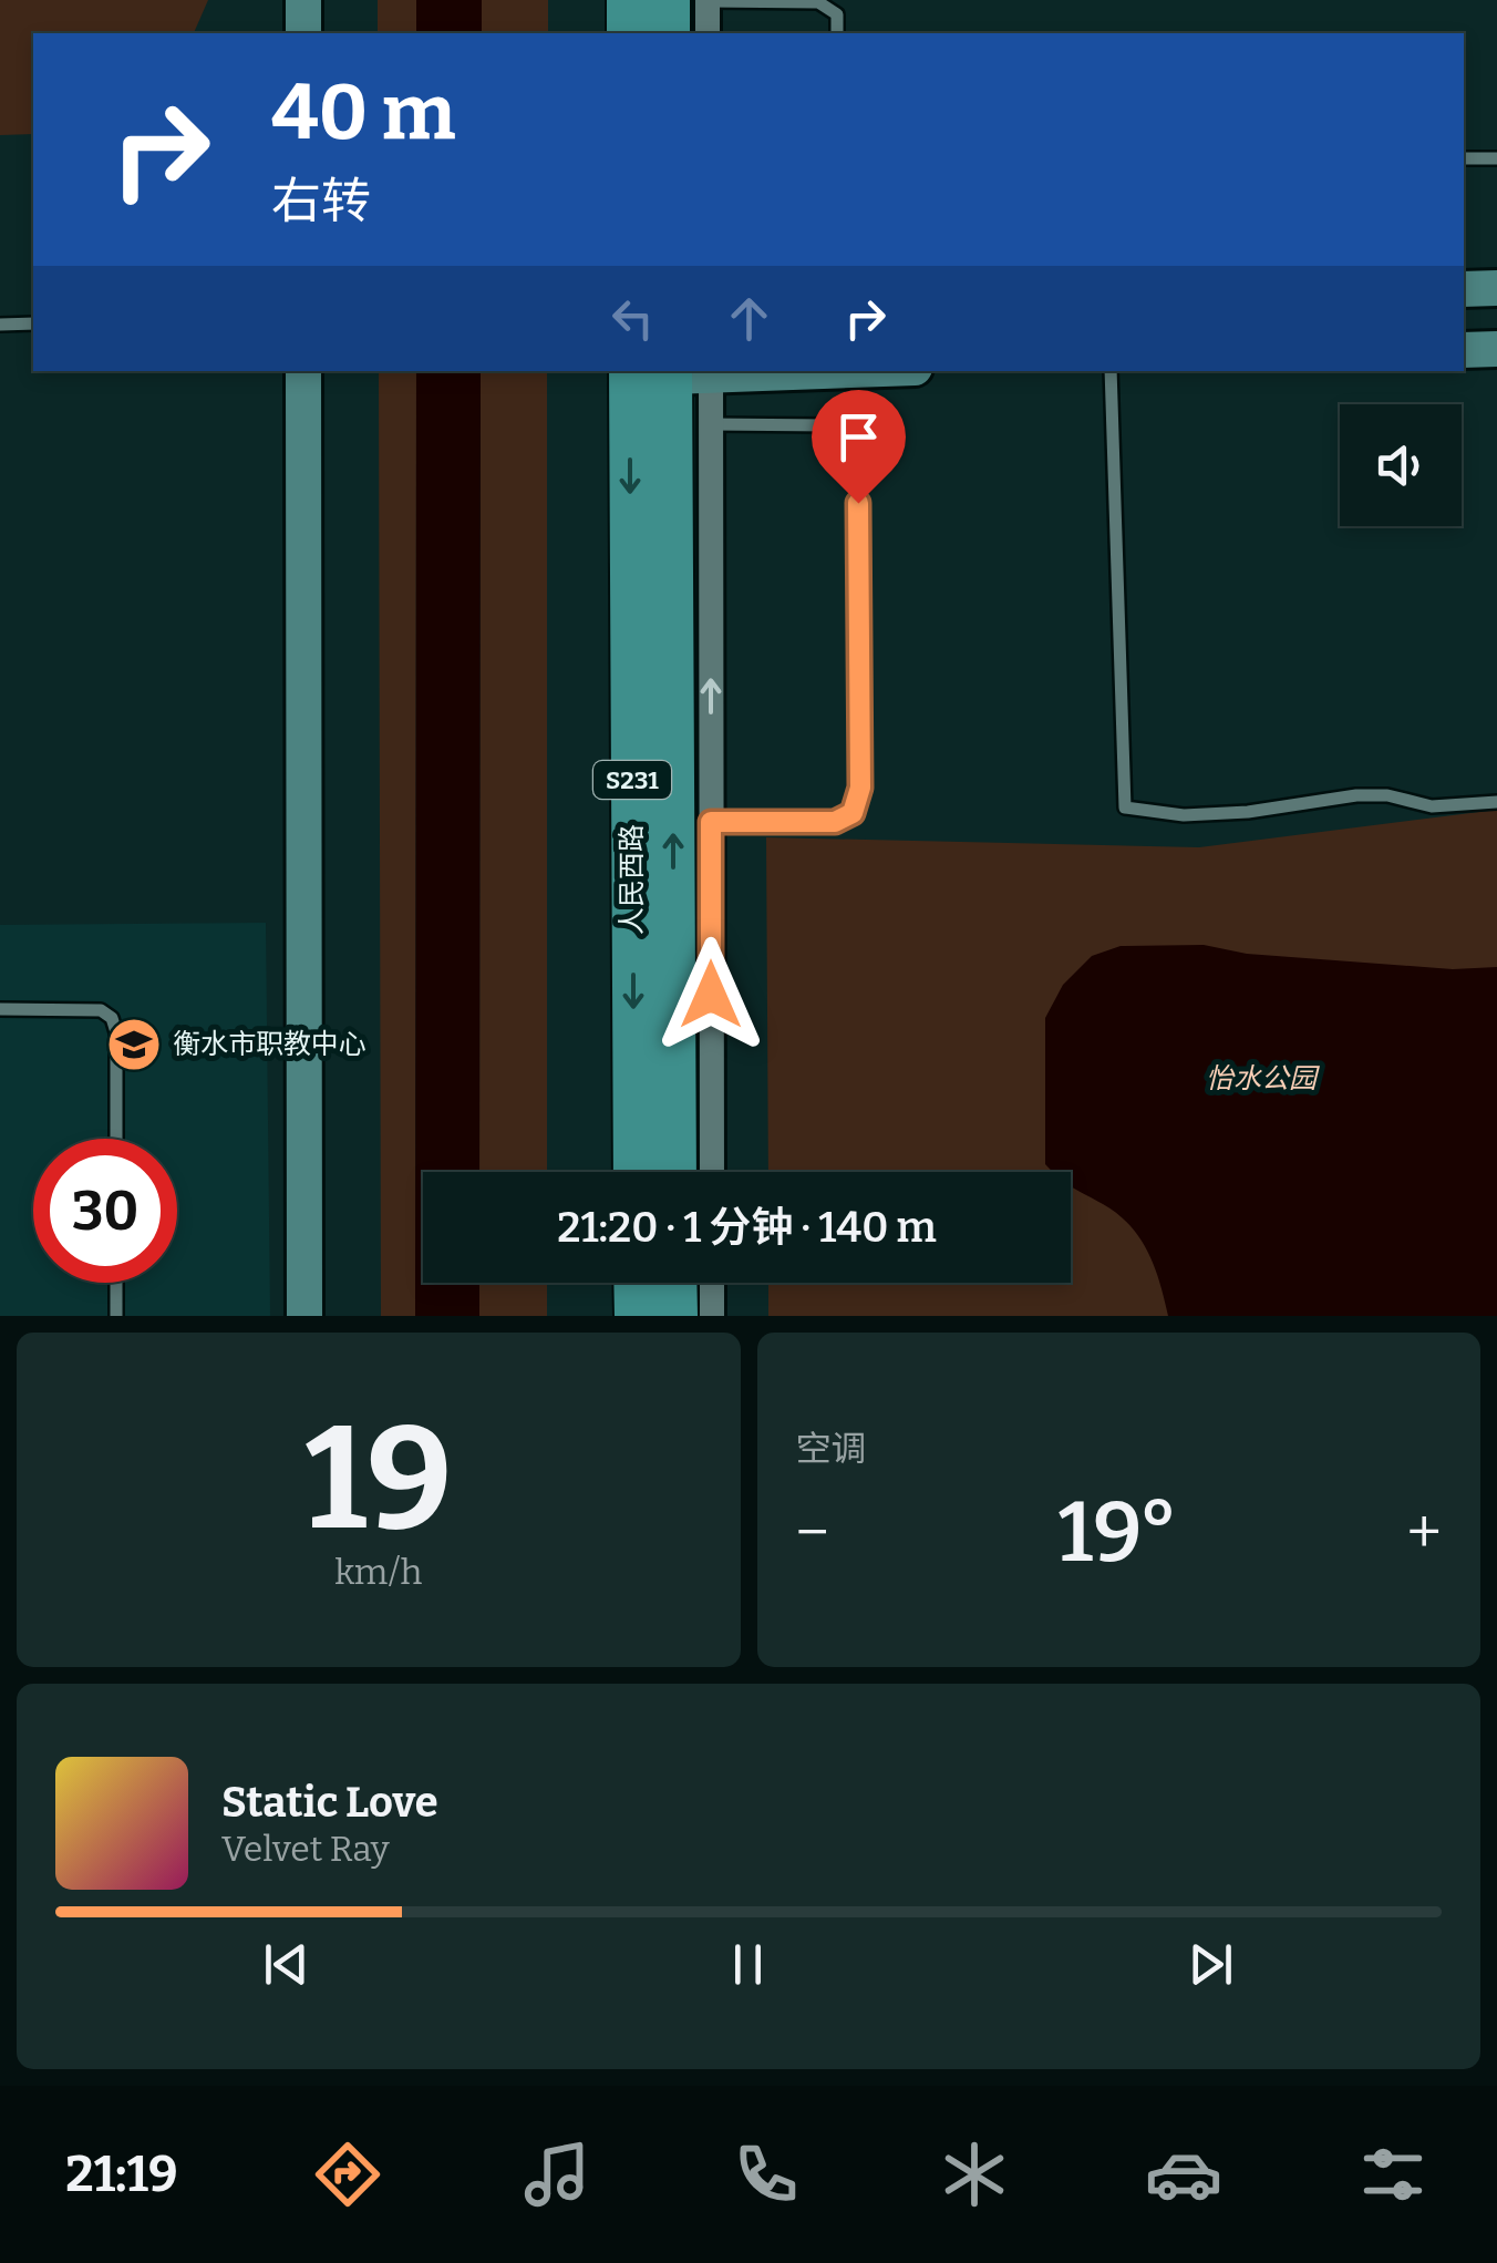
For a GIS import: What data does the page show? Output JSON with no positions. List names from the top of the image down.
{
  "streets": {
    "main road": ["S231", "人民西路"]
  },
  "parks": ["怡水公园"],
  "places": {
    "school or university": ["衡水市职教中心"]
  },
  "page": {
    "turn": ["40 m", "右转"],
    "limit": "30",
    "trip": "21:20 · 1 分钟 · 140 m",
    "tile": [
      ["19", "km/h"],
      "空调"
    ],
    "heat": ["−", "19°", "+"],
    "song": ["Static Love", "Velvet Ray"],
    "tabs": "21:19"
  }
}
